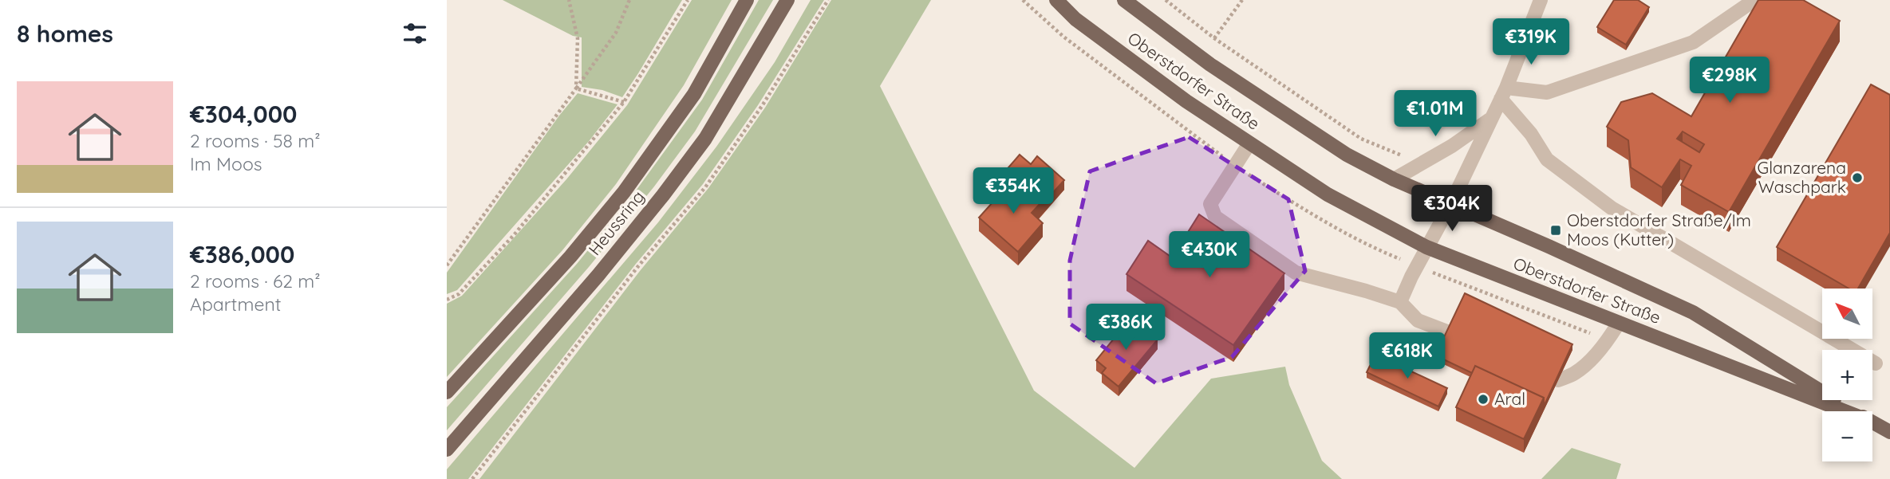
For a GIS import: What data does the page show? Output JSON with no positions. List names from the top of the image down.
{
  "streets": {
    "main road": ["Oberstdorfer Straße", "Heussring"]
  },
  "places": {
    "other": ["Glanzarena Waschpark", "Aral"],
    "transit": ["Oberstdorfer Straße/Im Moos (Kutter)"]
  },
  "north": "top left",
  "page": {
    "heading": "8 homes",
    "price": [
      "€319K",
      "€298K",
      "€1.01M",
      "€354K",
      "€304K",
      "€430K",
      "€386K",
      "€618K"
    ],
    "list": [
      {
        "name": "€304,000",
        "note": "2 rooms · 58 m² · Im Moos"
      },
      {
        "name": "€386,000",
        "note": "2 rooms · 62 m² · Apartment"
      }
    ],
    "map_buttons": ["+", "−"]
  }
}
